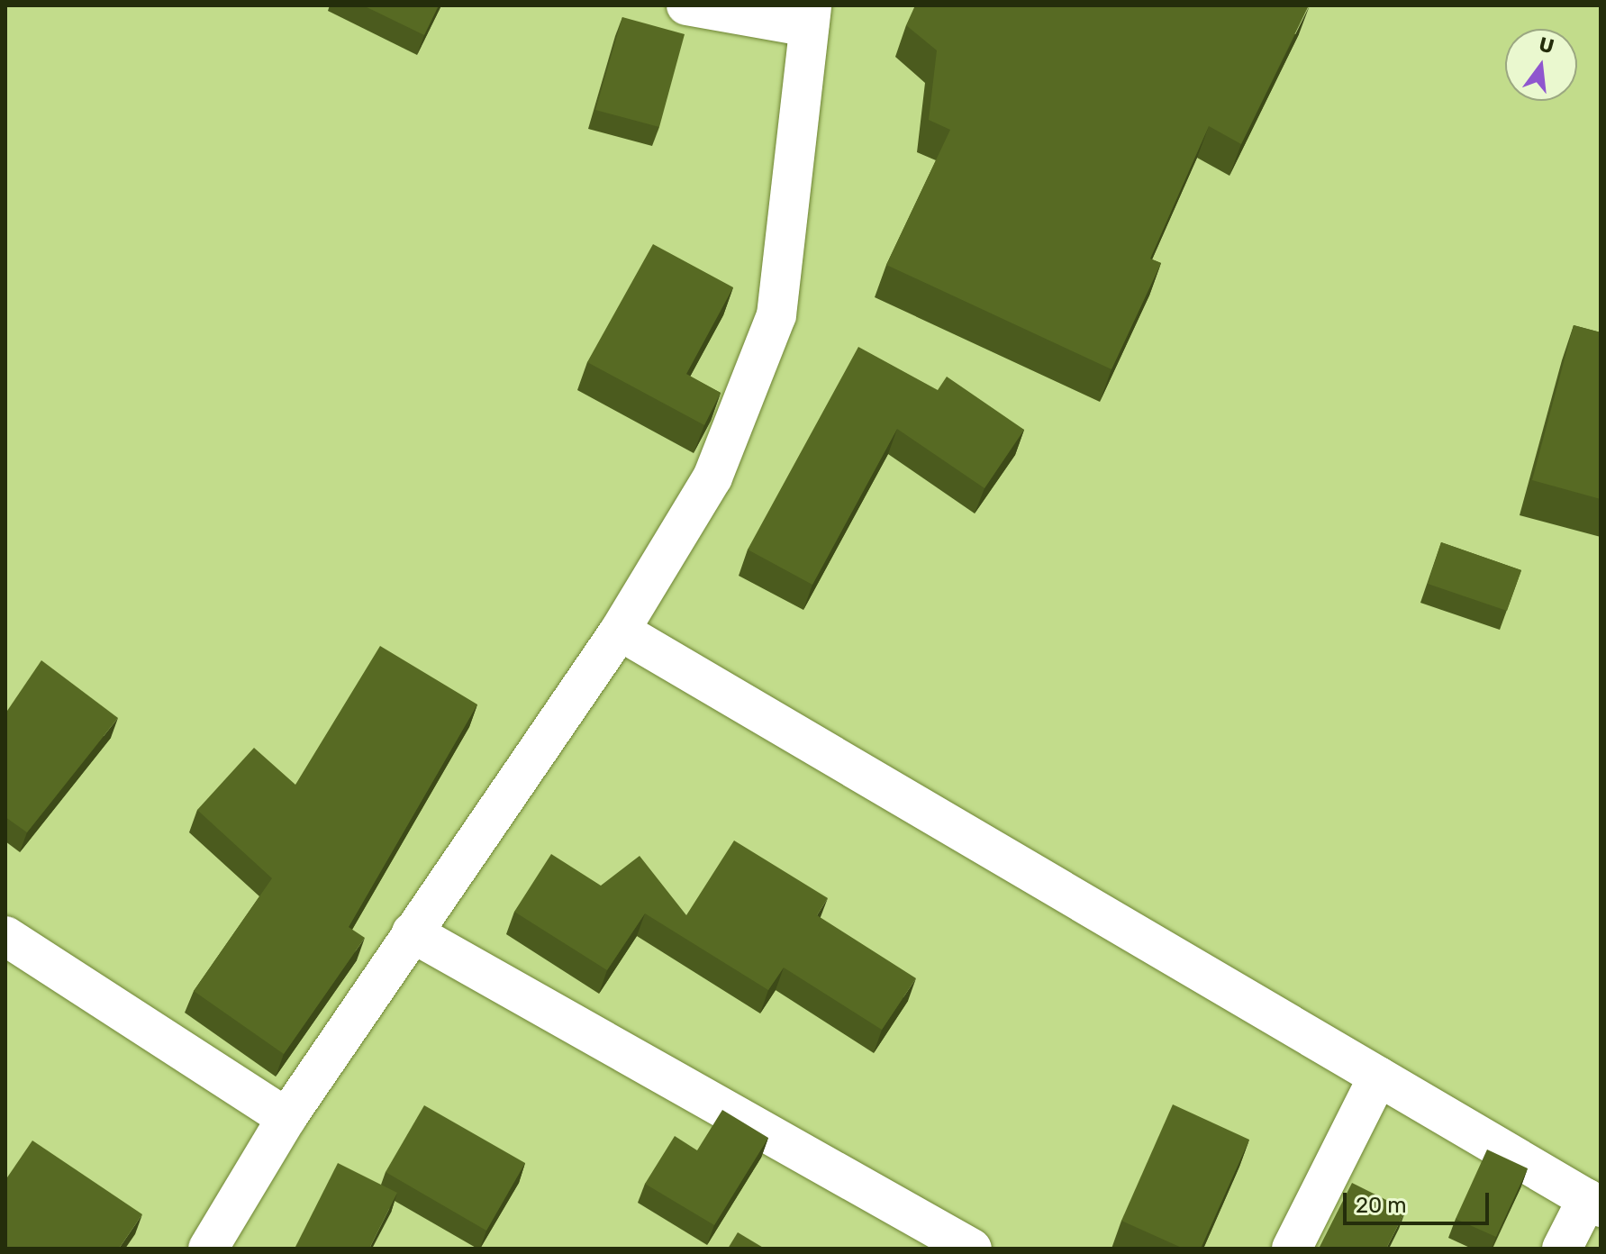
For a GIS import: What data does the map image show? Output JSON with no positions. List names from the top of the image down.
{
  "scale_bar": "20 m",
  "north": "top"
}
